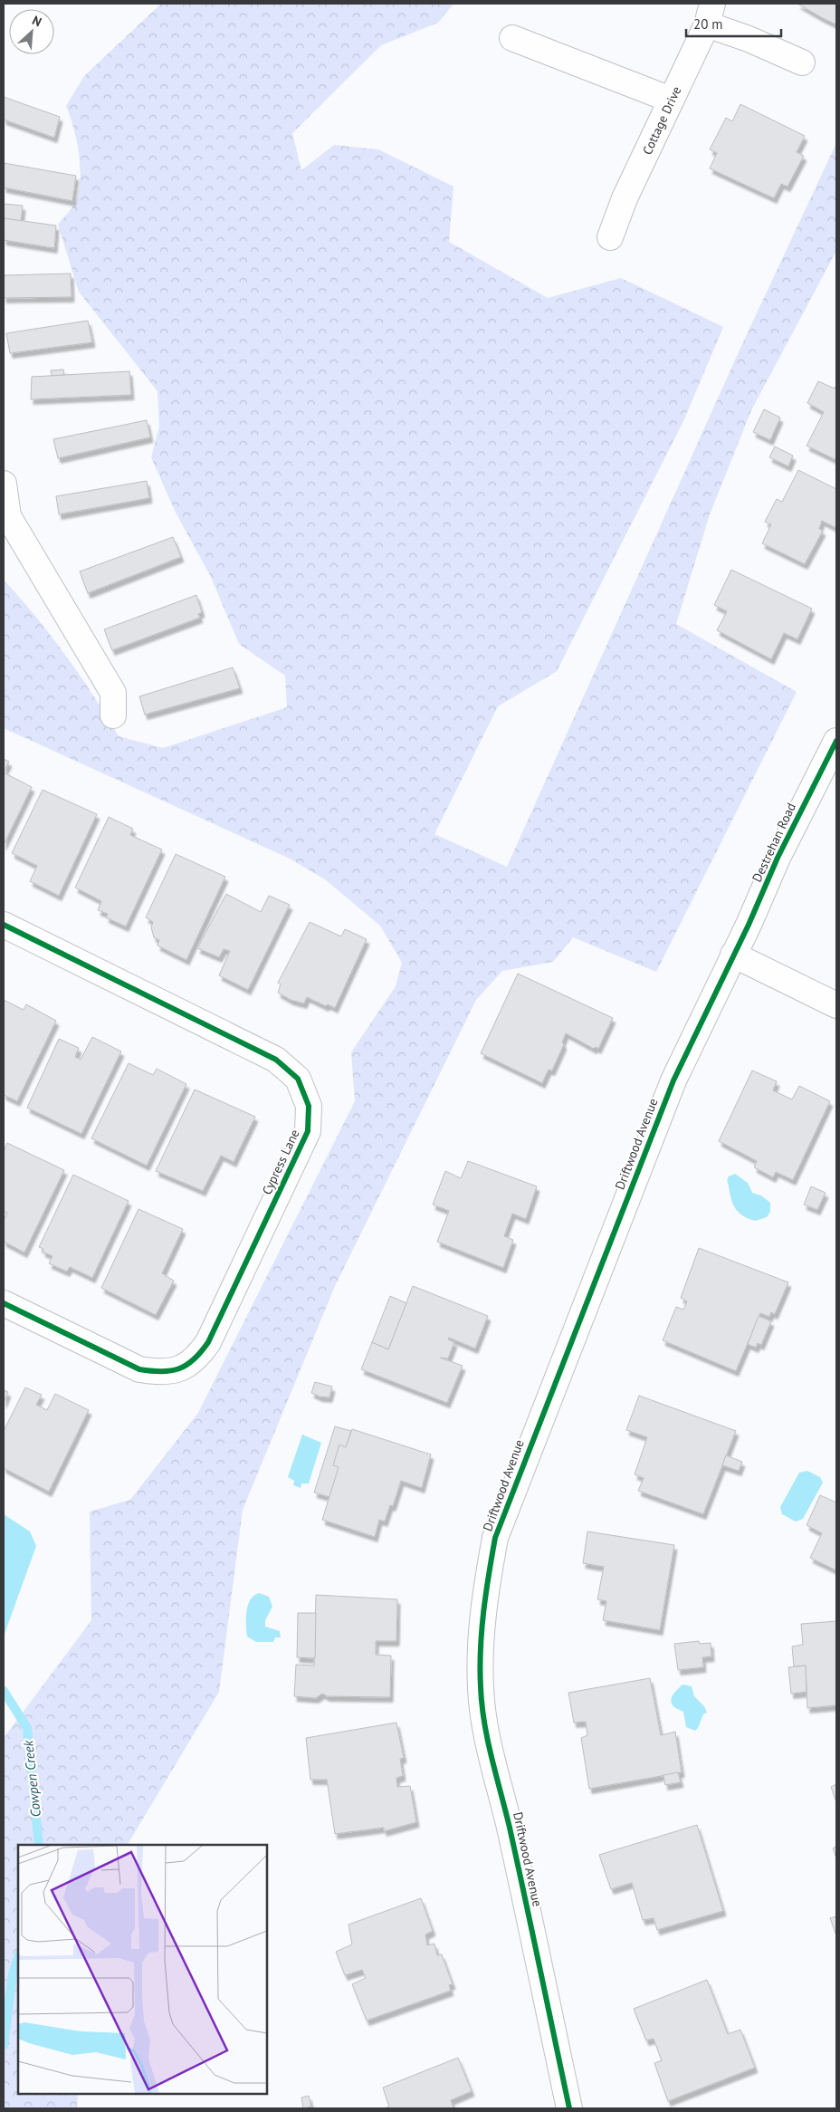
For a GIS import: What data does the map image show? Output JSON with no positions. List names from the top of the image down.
{
  "streets": {
    "street": [
      "Cottage Drive",
      "Destrehan Road",
      "Driftwood Avenue",
      "Cypress Lane"
    ]
  },
  "crossings": [
    ["Destrehan Road", "Driftwood Avenue"]
  ],
  "water": ["Cowpen Creek"],
  "scale_bar": "20 m",
  "north": "top right"
}
